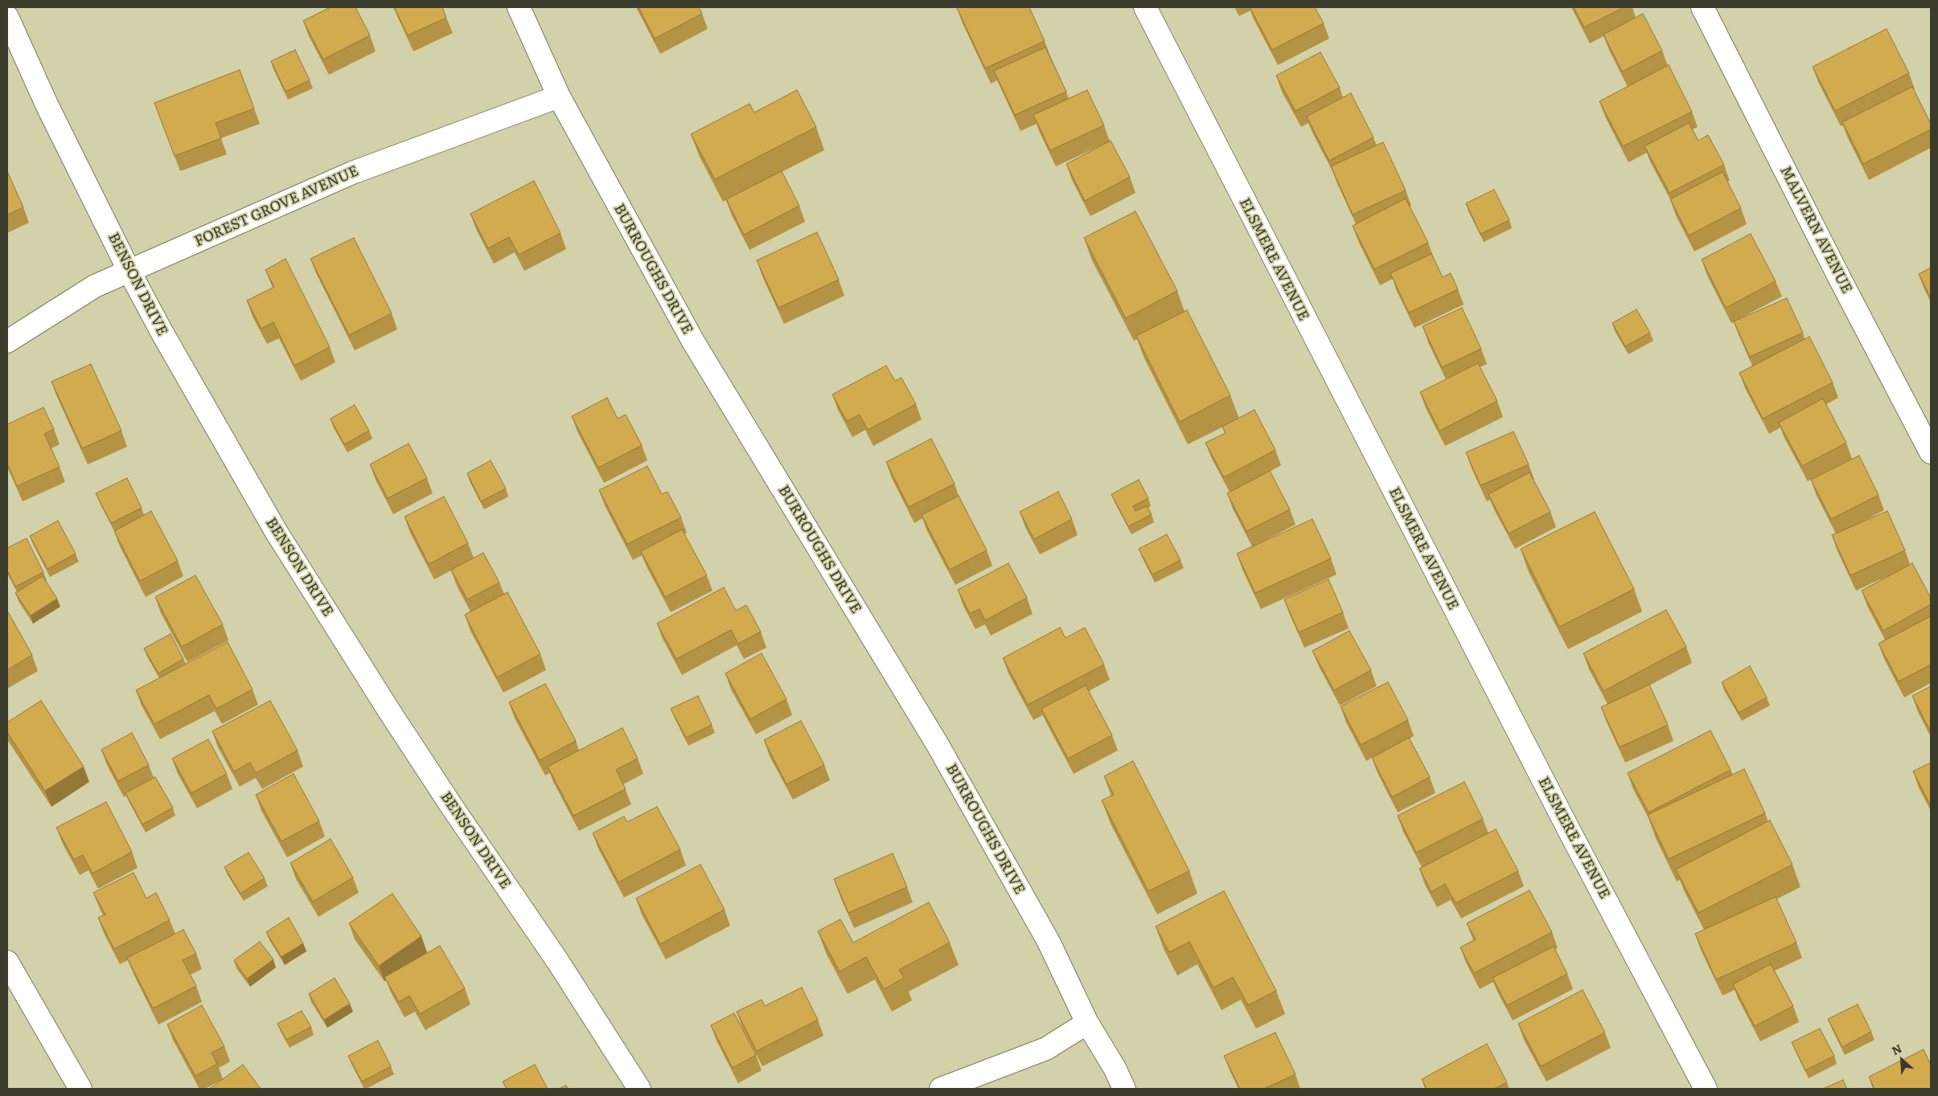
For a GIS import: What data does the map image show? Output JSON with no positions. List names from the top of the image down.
{
  "streets": {
    "street": [
      "FOREST GROVE AVENUE",
      "MALVERN AVENUE",
      "ELSMERE AVENUE",
      "BURROUGHS DRIVE",
      "BENSON DRIVE"
    ]
  },
  "crossings": [
    ["FOREST GROVE AVENUE", "BURROUGHS DRIVE"],
    ["FOREST GROVE AVENUE", "BENSON DRIVE"]
  ],
  "north": "top left"
}
